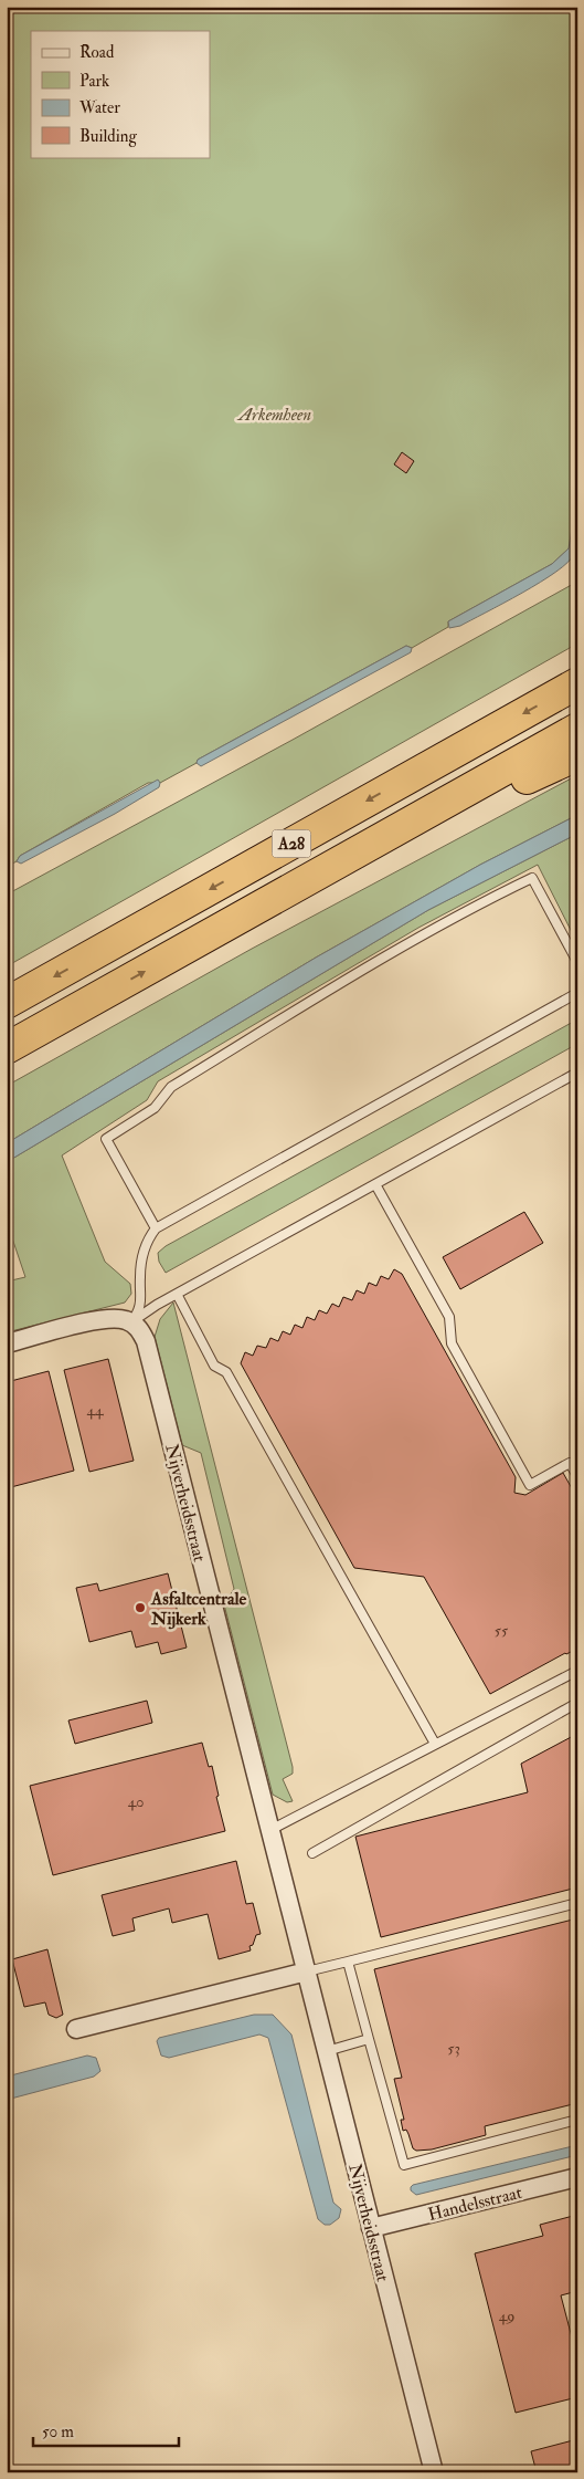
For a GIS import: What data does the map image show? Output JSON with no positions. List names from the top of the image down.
{
  "streets": {
    "highway": ["A28"],
    "street": ["Nijverheidsstraat", "Handelsstraat"]
  },
  "crossings": [
    ["Nijverheidsstraat", "Handelsstraat"]
  ],
  "parks": ["Arkemheen"],
  "places": ["Asfaltcentrale Nijkerk"],
  "house_numbers": [
    "44",
    "55",
    "40",
    "53",
    "49"
  ],
  "legend": [
    "Road",
    "Park",
    "Water",
    "Building"
  ],
  "scale_bar": "50 m"
}
